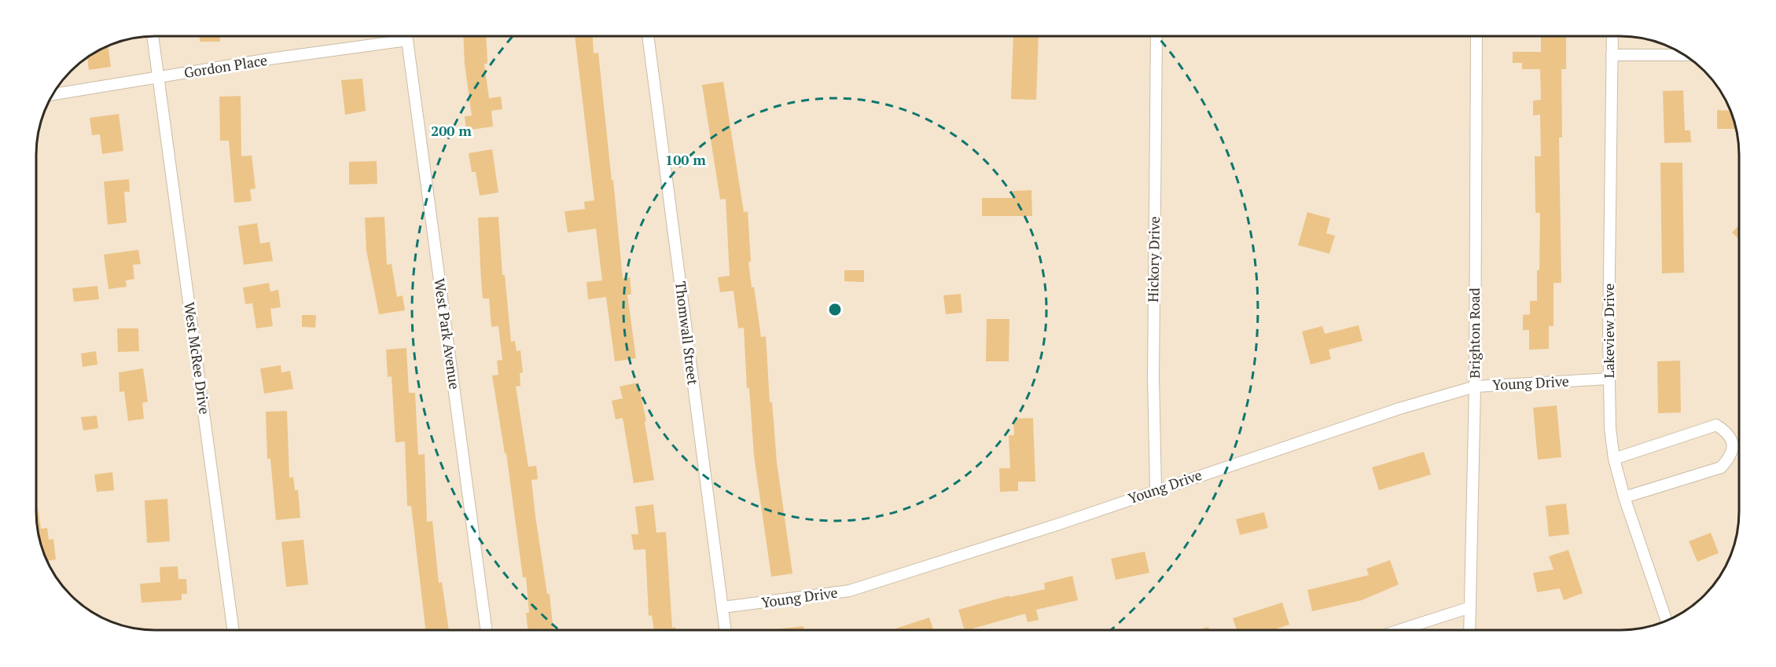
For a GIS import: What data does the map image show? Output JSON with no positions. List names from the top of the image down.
{
  "streets": {
    "street": [
      "Gordon Place",
      "Hickory Drive",
      "Lakeview Drive",
      "Thomwall Street",
      "Brighton Road",
      "West Park Avenue",
      "West McRee Drive",
      "Young Drive"
    ]
  },
  "crossings": [
    ["Gordon Place", "West Park Avenue"],
    ["Gordon Place", "West McRee Drive"],
    ["Hickory Drive", "Young Drive"],
    ["Lakeview Drive", "Young Drive"],
    ["Thomwall Street", "Young Drive"],
    ["Brighton Road", "Young Drive"]
  ],
  "rings": ["200 m", "100 m"]
}
